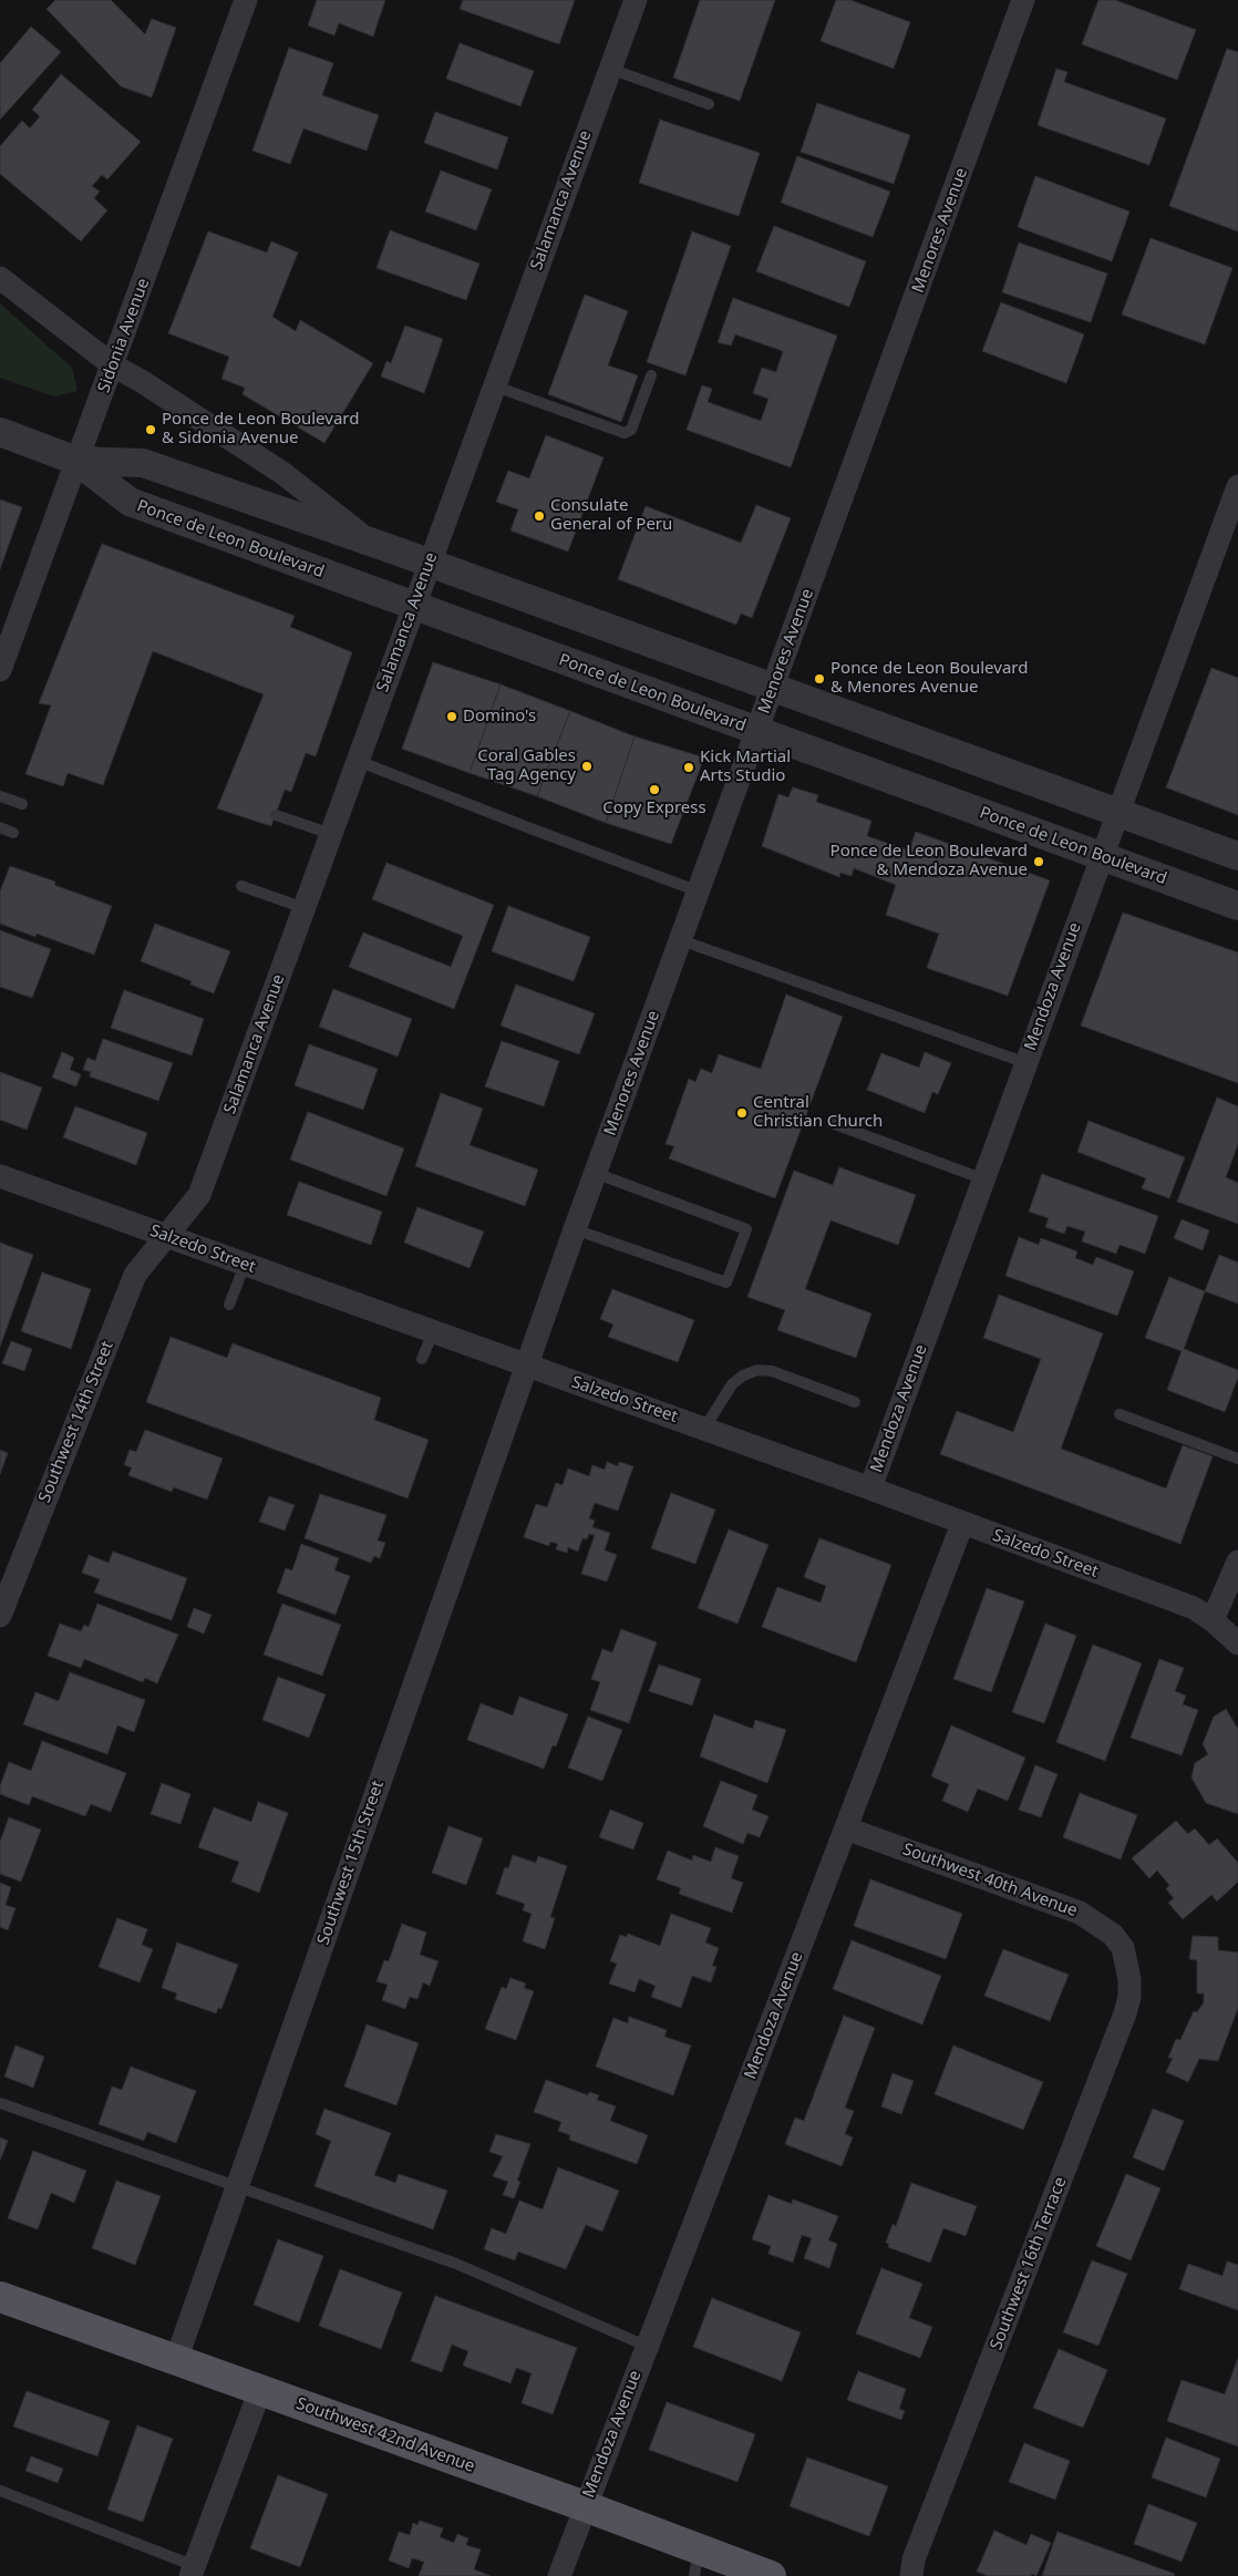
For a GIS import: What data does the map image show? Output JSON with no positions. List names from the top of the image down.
{
  "streets": {
    "main road": ["Southwest 42nd Avenue"],
    "street": [
      "Salamanca Avenue",
      "Menores Avenue",
      "Sidonia Avenue",
      "Ponce de Leon Boulevard",
      "Mendoza Avenue",
      "Salzedo Street",
      "Southwest 14th Street",
      "Southwest 15th Street",
      "Southwest 40th Avenue",
      "Southwest 16th Terrace"
    ]
  },
  "crossings": [
    ["Salamanca Avenue", "Ponce de Leon Boulevard"],
    ["Salamanca Avenue", "Salzedo Street"],
    ["Salamanca Avenue", "Southwest 14th Street"],
    ["Menores Avenue", "Ponce de Leon Boulevard"],
    ["Menores Avenue", "Salzedo Street"],
    ["Menores Avenue", "Southwest 15th Street"],
    ["Sidonia Avenue", "Ponce de Leon Boulevard"],
    ["Ponce de Leon Boulevard", "Mendoza Avenue"],
    ["Mendoza Avenue", "Salzedo Street"],
    ["Mendoza Avenue", "Southwest 40th Avenue"],
    ["Mendoza Avenue", "Southwest 42nd Avenue"],
    ["Salzedo Street", "Southwest 14th Street"],
    ["Salzedo Street", "Southwest 15th Street"],
    ["Southwest 15th Street", "Southwest 42nd Avenue"],
    ["Southwest 40th Avenue", "Southwest 16th Terrace"]
  ],
  "places": [
    "Ponce de Leon Boulevard & Sidonia Avenue",
    "Consulate General of Peru",
    "Ponce de Leon Boulevard & Menores Avenue",
    "Domino's",
    "Coral Gables Tag Agency",
    "Kick Martial Arts Studio",
    "Copy Express",
    "Ponce de Leon Boulevard & Mendoza Avenue",
    "Central Christian Church"
  ]
}
